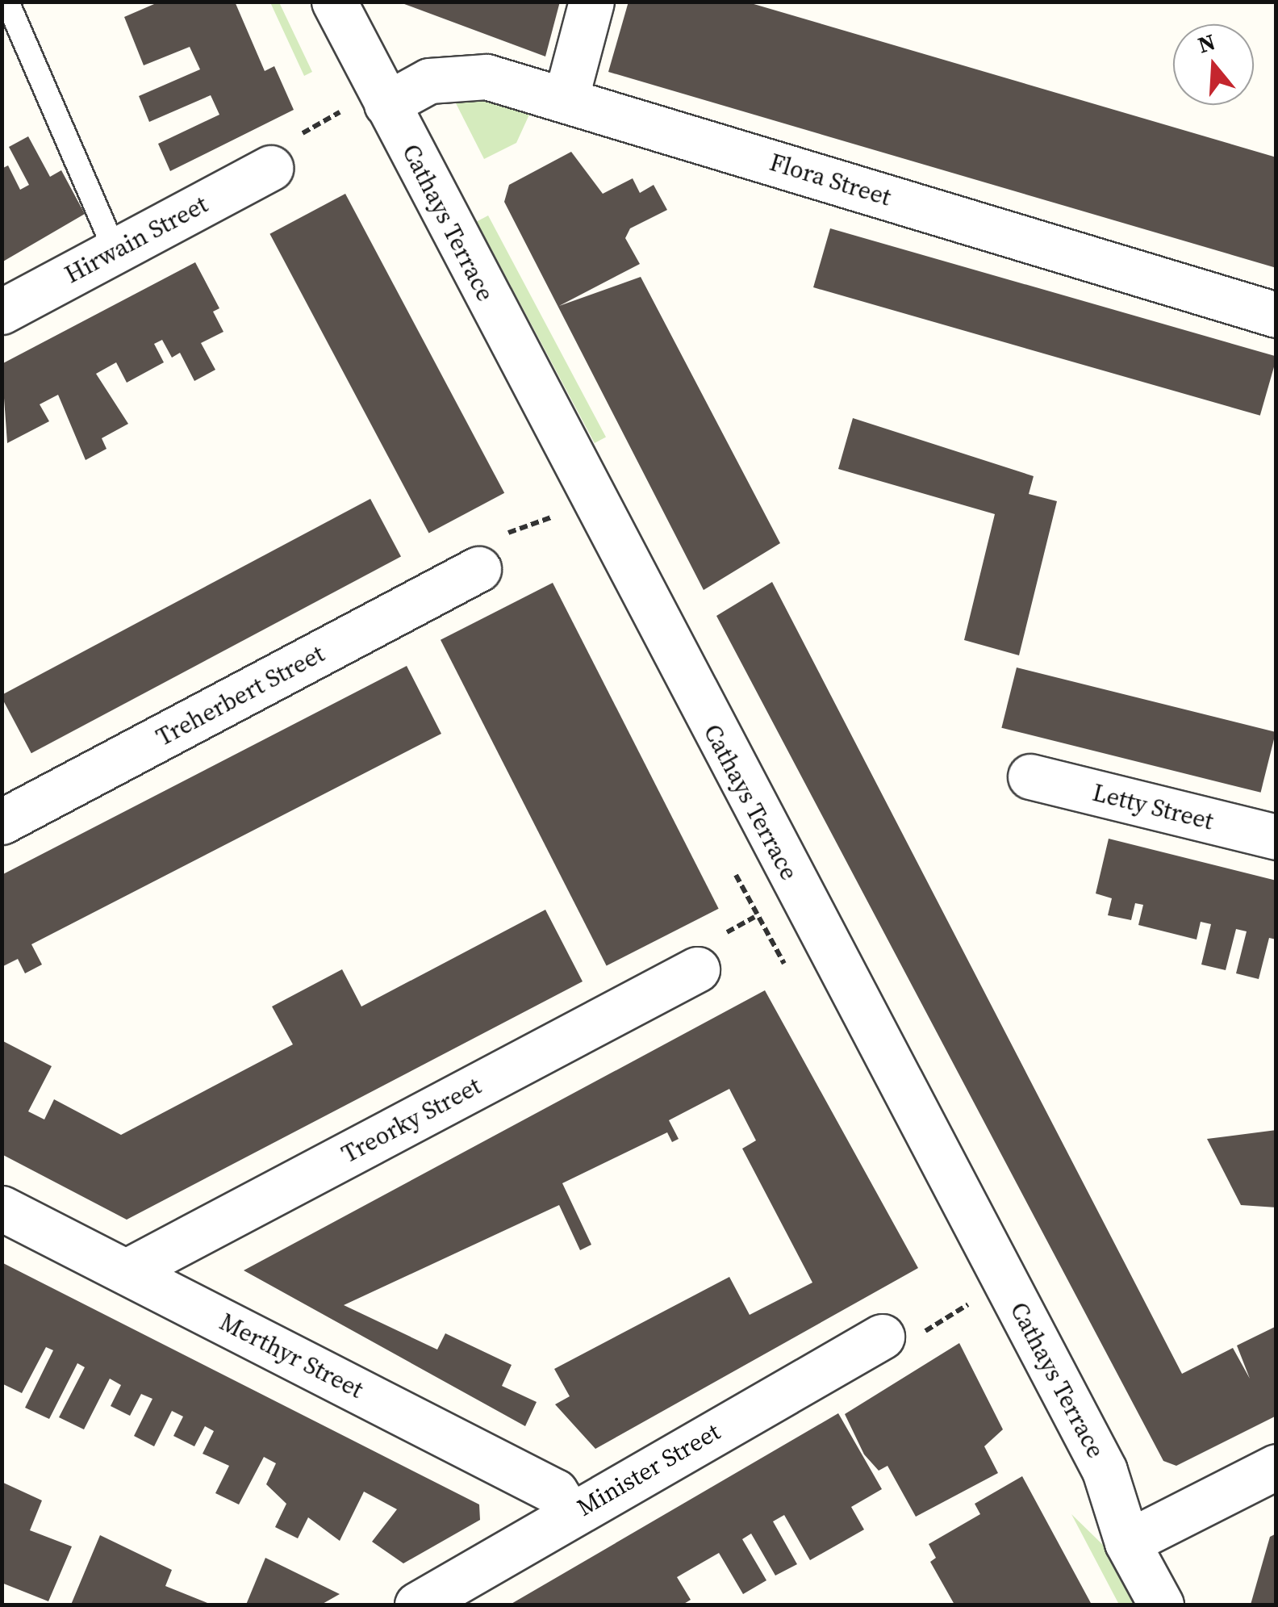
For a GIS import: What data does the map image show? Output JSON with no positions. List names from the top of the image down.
{
  "streets": {
    "street": [
      "Flora Street",
      "Cathays Terrace",
      "Hirwain Street",
      "Treherbert Street",
      "Letty Street",
      "Treorky Street",
      "Merthyr Street",
      "Minister Street"
    ]
  },
  "crossings": [
    ["Flora Street", "Cathays Terrace"],
    ["Treorky Street", "Merthyr Street"],
    ["Merthyr Street", "Minister Street"]
  ],
  "north": "top"
}
